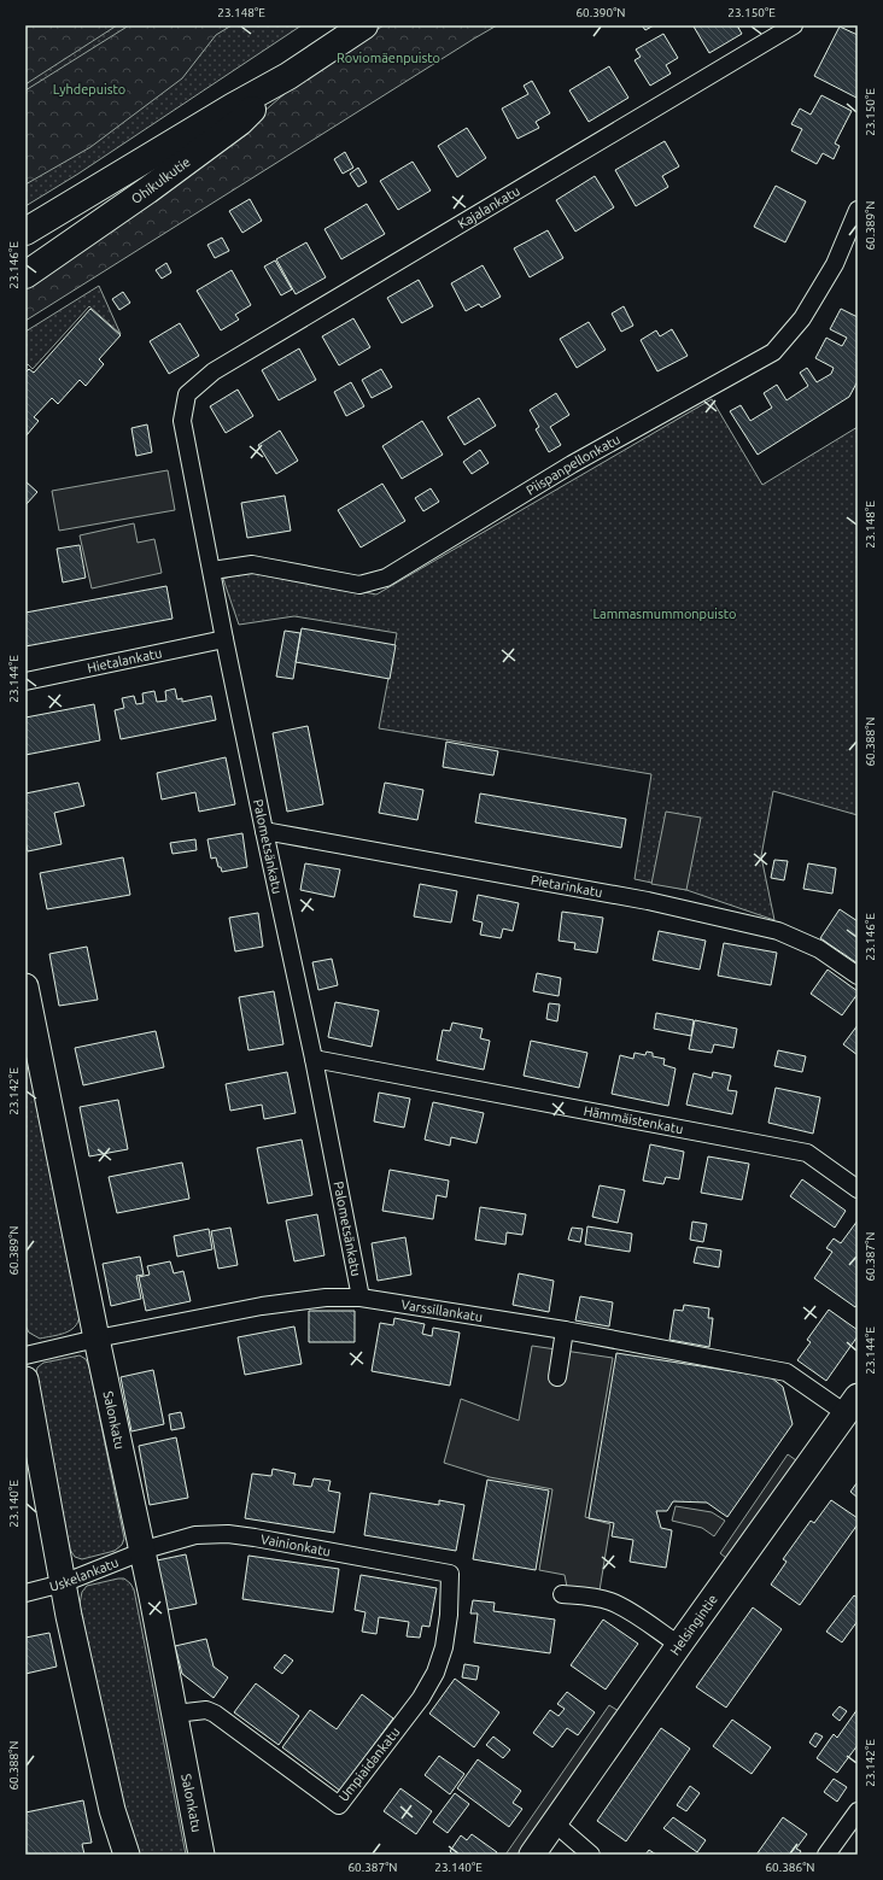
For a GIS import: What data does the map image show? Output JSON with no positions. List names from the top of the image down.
{
  "streets": {
    "main road": ["Ohikulkutie", "Salonkatu", "Helsingintie"],
    "street": [
      "Kajalankatu",
      "Piispanpellonkatu",
      "Hietalankatu",
      "Palometsänkatu",
      "Pietarinkatu",
      "Hämmäistenkatu",
      "Varssillankatu",
      "Vainionkatu",
      "Uskelankatu",
      "Umpiaidankatu"
    ]
  },
  "crossings": [
    ["Kajalankatu", "Palometsänkatu"],
    ["Piispanpellonkatu", "Palometsänkatu"],
    ["Hietalankatu", "Palometsänkatu"],
    ["Palometsänkatu", "Pietarinkatu"],
    ["Palometsänkatu", "Hämmäistenkatu"],
    ["Palometsänkatu", "Varssillankatu"],
    ["Varssillankatu", "Salonkatu"],
    ["Varssillankatu", "Helsingintie"],
    ["Salonkatu", "Vainionkatu"],
    ["Salonkatu", "Uskelankatu"],
    ["Salonkatu", "Umpiaidankatu"],
    ["Vainionkatu", "Uskelankatu"],
    ["Vainionkatu", "Umpiaidankatu"]
  ],
  "parks": ["Roviomäenpuisto", "Lyhdepuisto", "Lammasmummonpuisto"],
  "coordinates": [
    "23.148°E",
    "60.390°N",
    "23.150°E",
    "60.389°N",
    "23.146°E",
    "23.144°E",
    "60.388°N",
    "23.142°E",
    "60.387°N",
    "23.140°E",
    "60.386°N"
  ]
}
